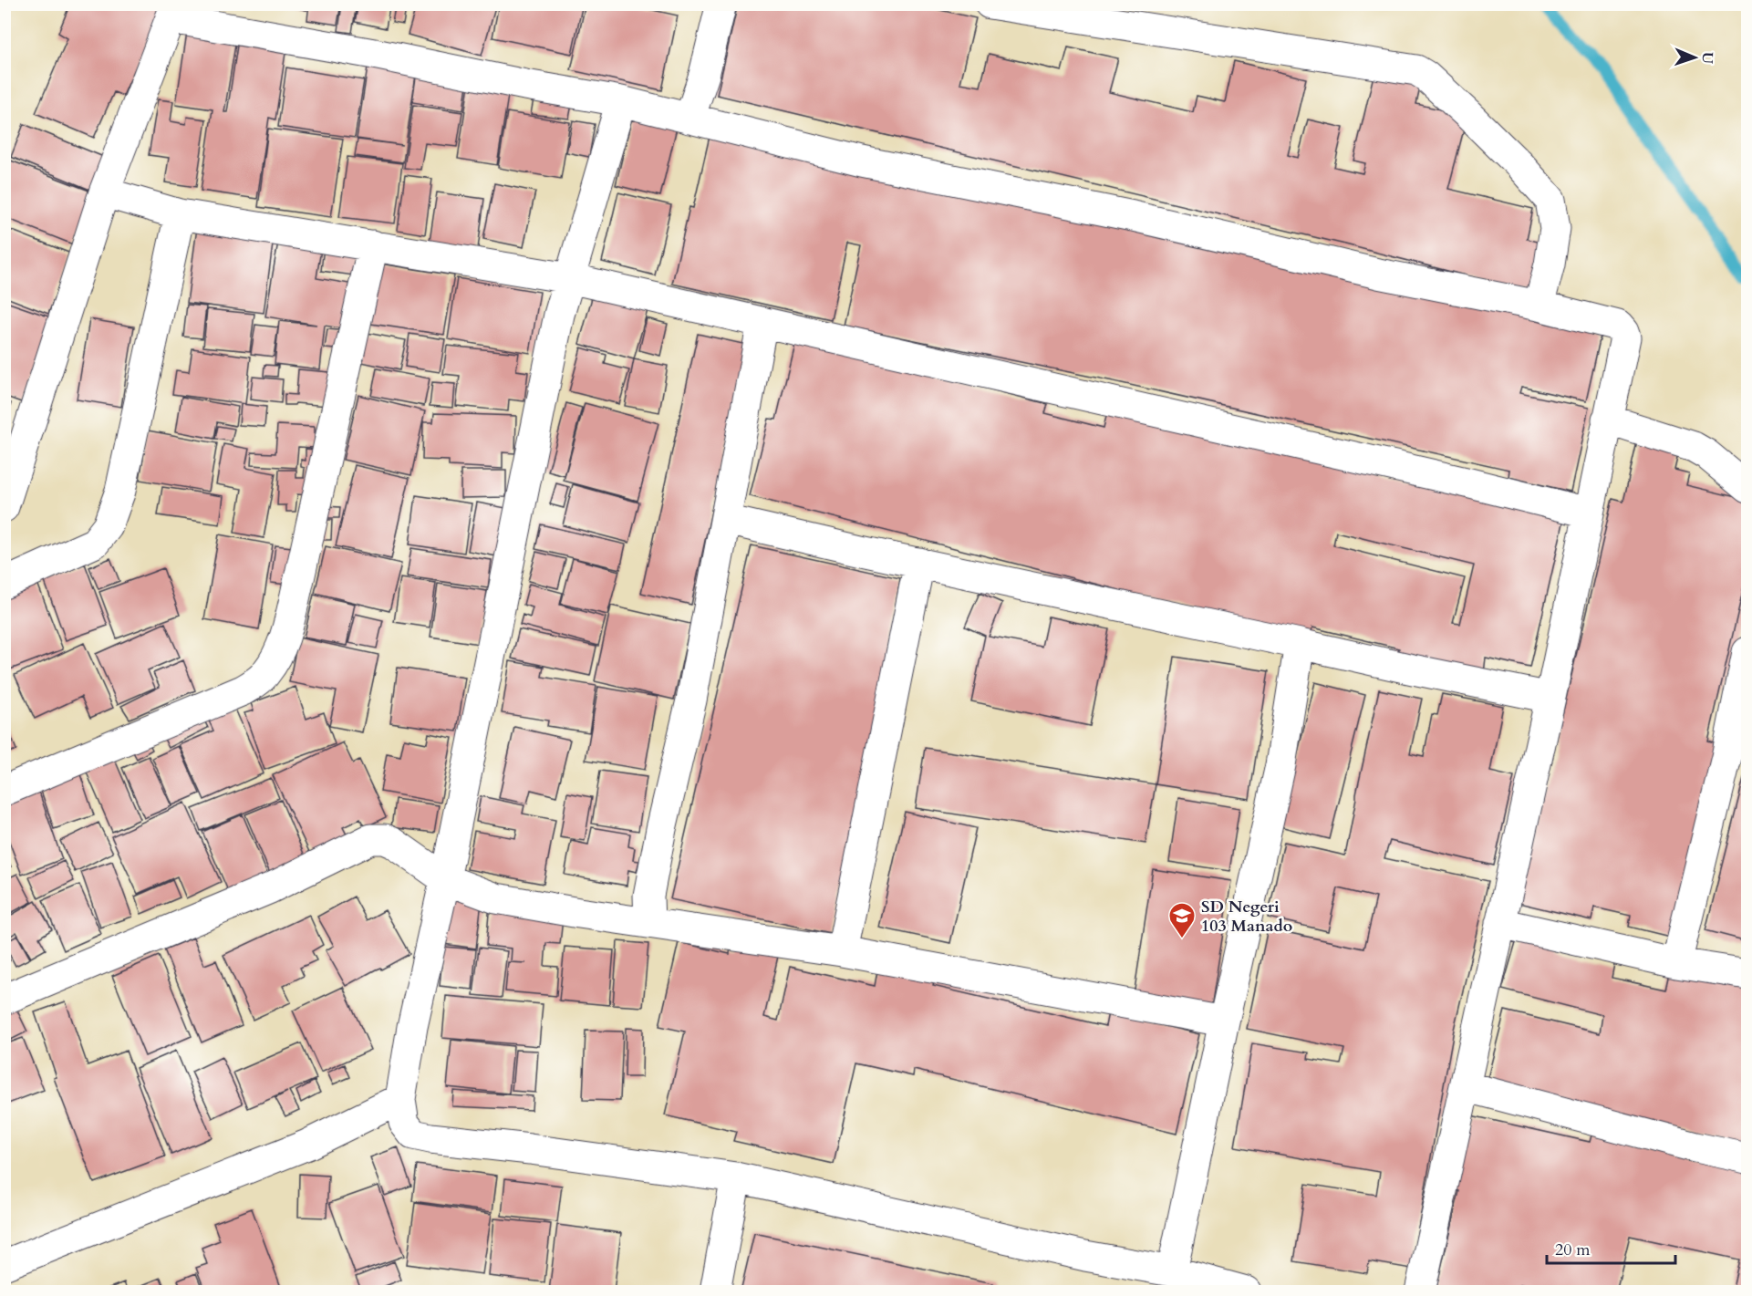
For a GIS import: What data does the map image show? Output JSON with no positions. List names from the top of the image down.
{
  "places": {
    "school or university": ["SD Negeri 103 Manado"]
  },
  "scale_bar": "20 m",
  "north": "right"
}
